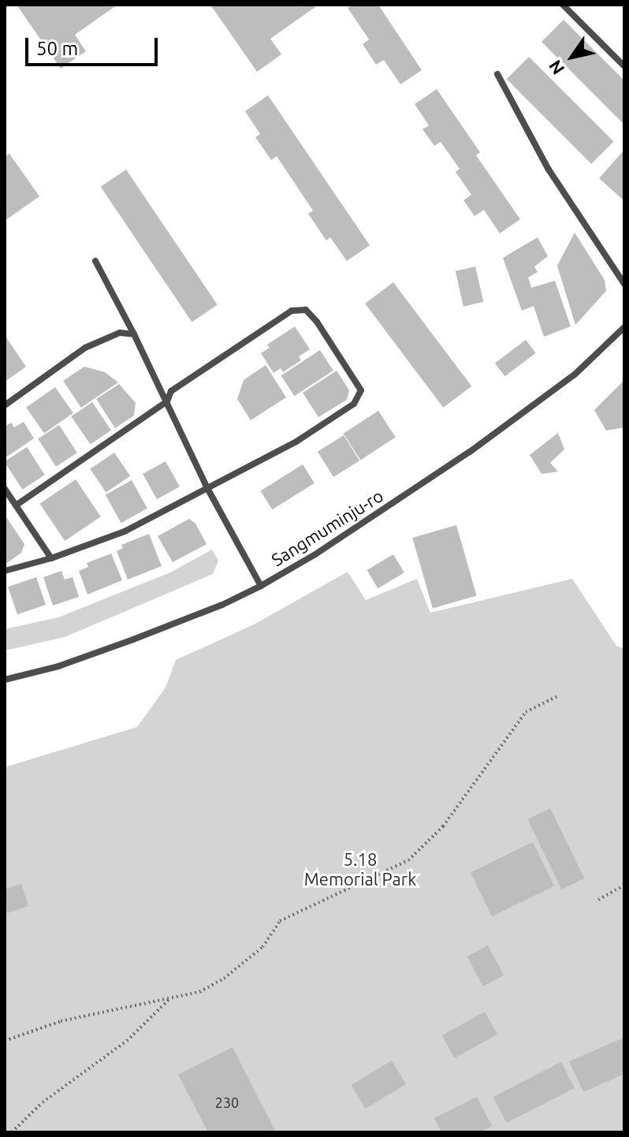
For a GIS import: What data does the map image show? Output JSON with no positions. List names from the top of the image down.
{
  "streets": {
    "street": ["Sangmuminju-ro"]
  },
  "parks": ["5.18 Memorial Park"],
  "house_numbers": ["230"],
  "scale_bar": "50 m",
  "north": "bottom left"
}
